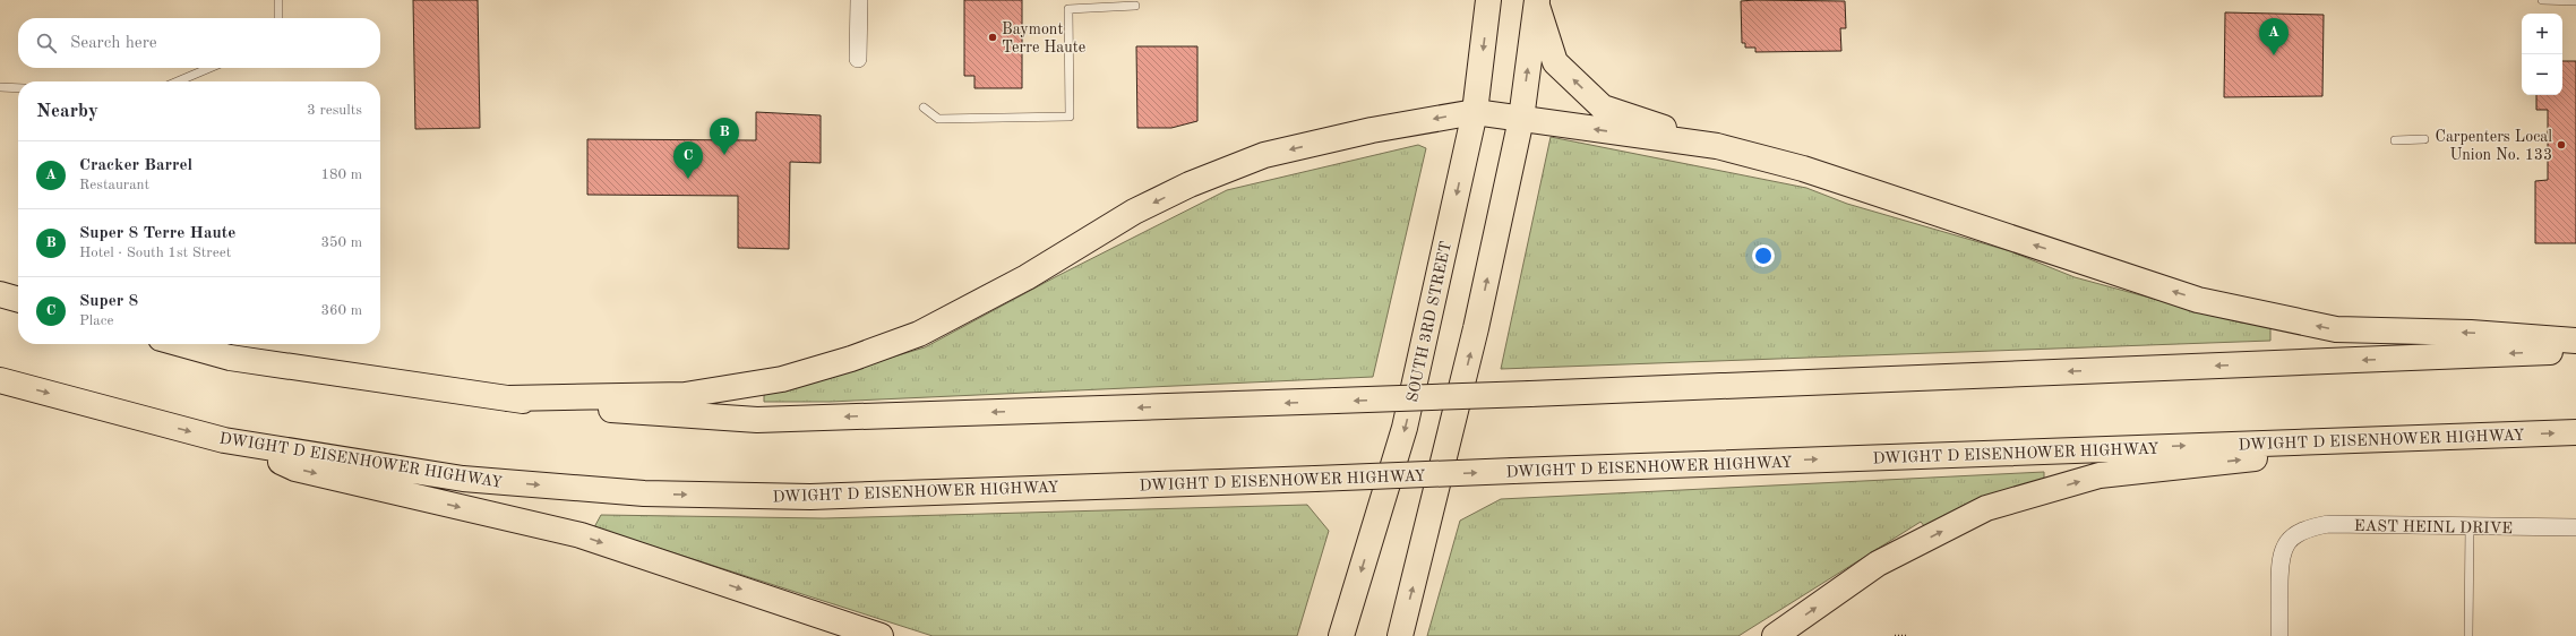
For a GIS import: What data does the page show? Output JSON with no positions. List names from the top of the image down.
{
  "streets": {
    "highway": ["SOUTH 3RD STREET", "DWIGHT D EISENHOWER HIGHWAY"],
    "street": ["EAST HEINL DRIVE"]
  },
  "places": ["Baymont Terre Haute", "Carpenters Local Union No. 133"],
  "page": {
    "map_buttons": ["+", "−"],
    "pins": ["A", "B", "C"],
    "search": "Search here",
    "heading": ["Nearby", "3 results"],
    "list": [
      {
        "mark": "A",
        "name": "Cracker Barrel",
        "note": "Restaurant",
        "value": "180 m"
      },
      {
        "mark": "B",
        "name": "Super 8 Terre Haute",
        "note": "Hotel · South 1st Street",
        "value": "350 m"
      },
      {
        "mark": "C",
        "name": "Super 8",
        "note": "Place",
        "value": "360 m"
      }
    ]
  }
}
